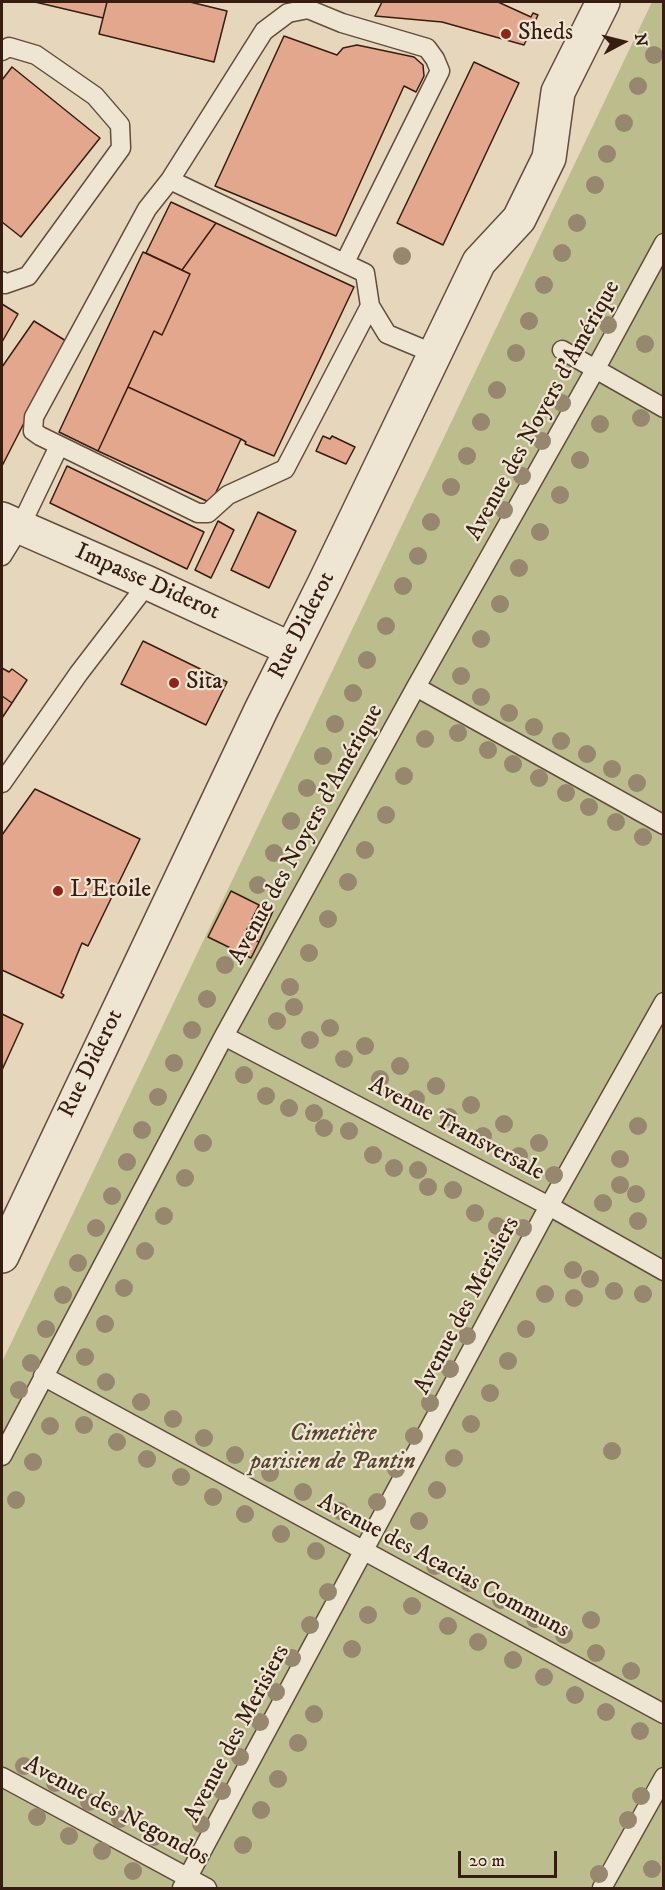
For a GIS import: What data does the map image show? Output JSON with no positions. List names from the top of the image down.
{
  "streets": {
    "street": ["Impasse Diderot", "Rue Diderot"],
    "lane": [
      "Avenue des Noyers d'Amérique",
      "Avenue Transversale",
      "Avenue des Merisiers",
      "Avenue des Acacias Communs",
      "Avenue des Negondos"
    ]
  },
  "crossings": [
    ["Avenue des Noyers d'Amérique", "Avenue Transversale"],
    ["Avenue des Noyers d'Amérique", "Avenue des Acacias Communs"],
    ["Impasse Diderot", "Rue Diderot"],
    ["Avenue Transversale", "Avenue des Merisiers"],
    ["Avenue des Merisiers", "Avenue des Acacias Communs"],
    ["Avenue des Merisiers", "Avenue des Negondos"]
  ],
  "parks": ["Cimetière parisien de Pantin"],
  "places": ["Sheds", "Sita", "L'Etoile"],
  "scale_bar": "20 m",
  "north": "right"
}
